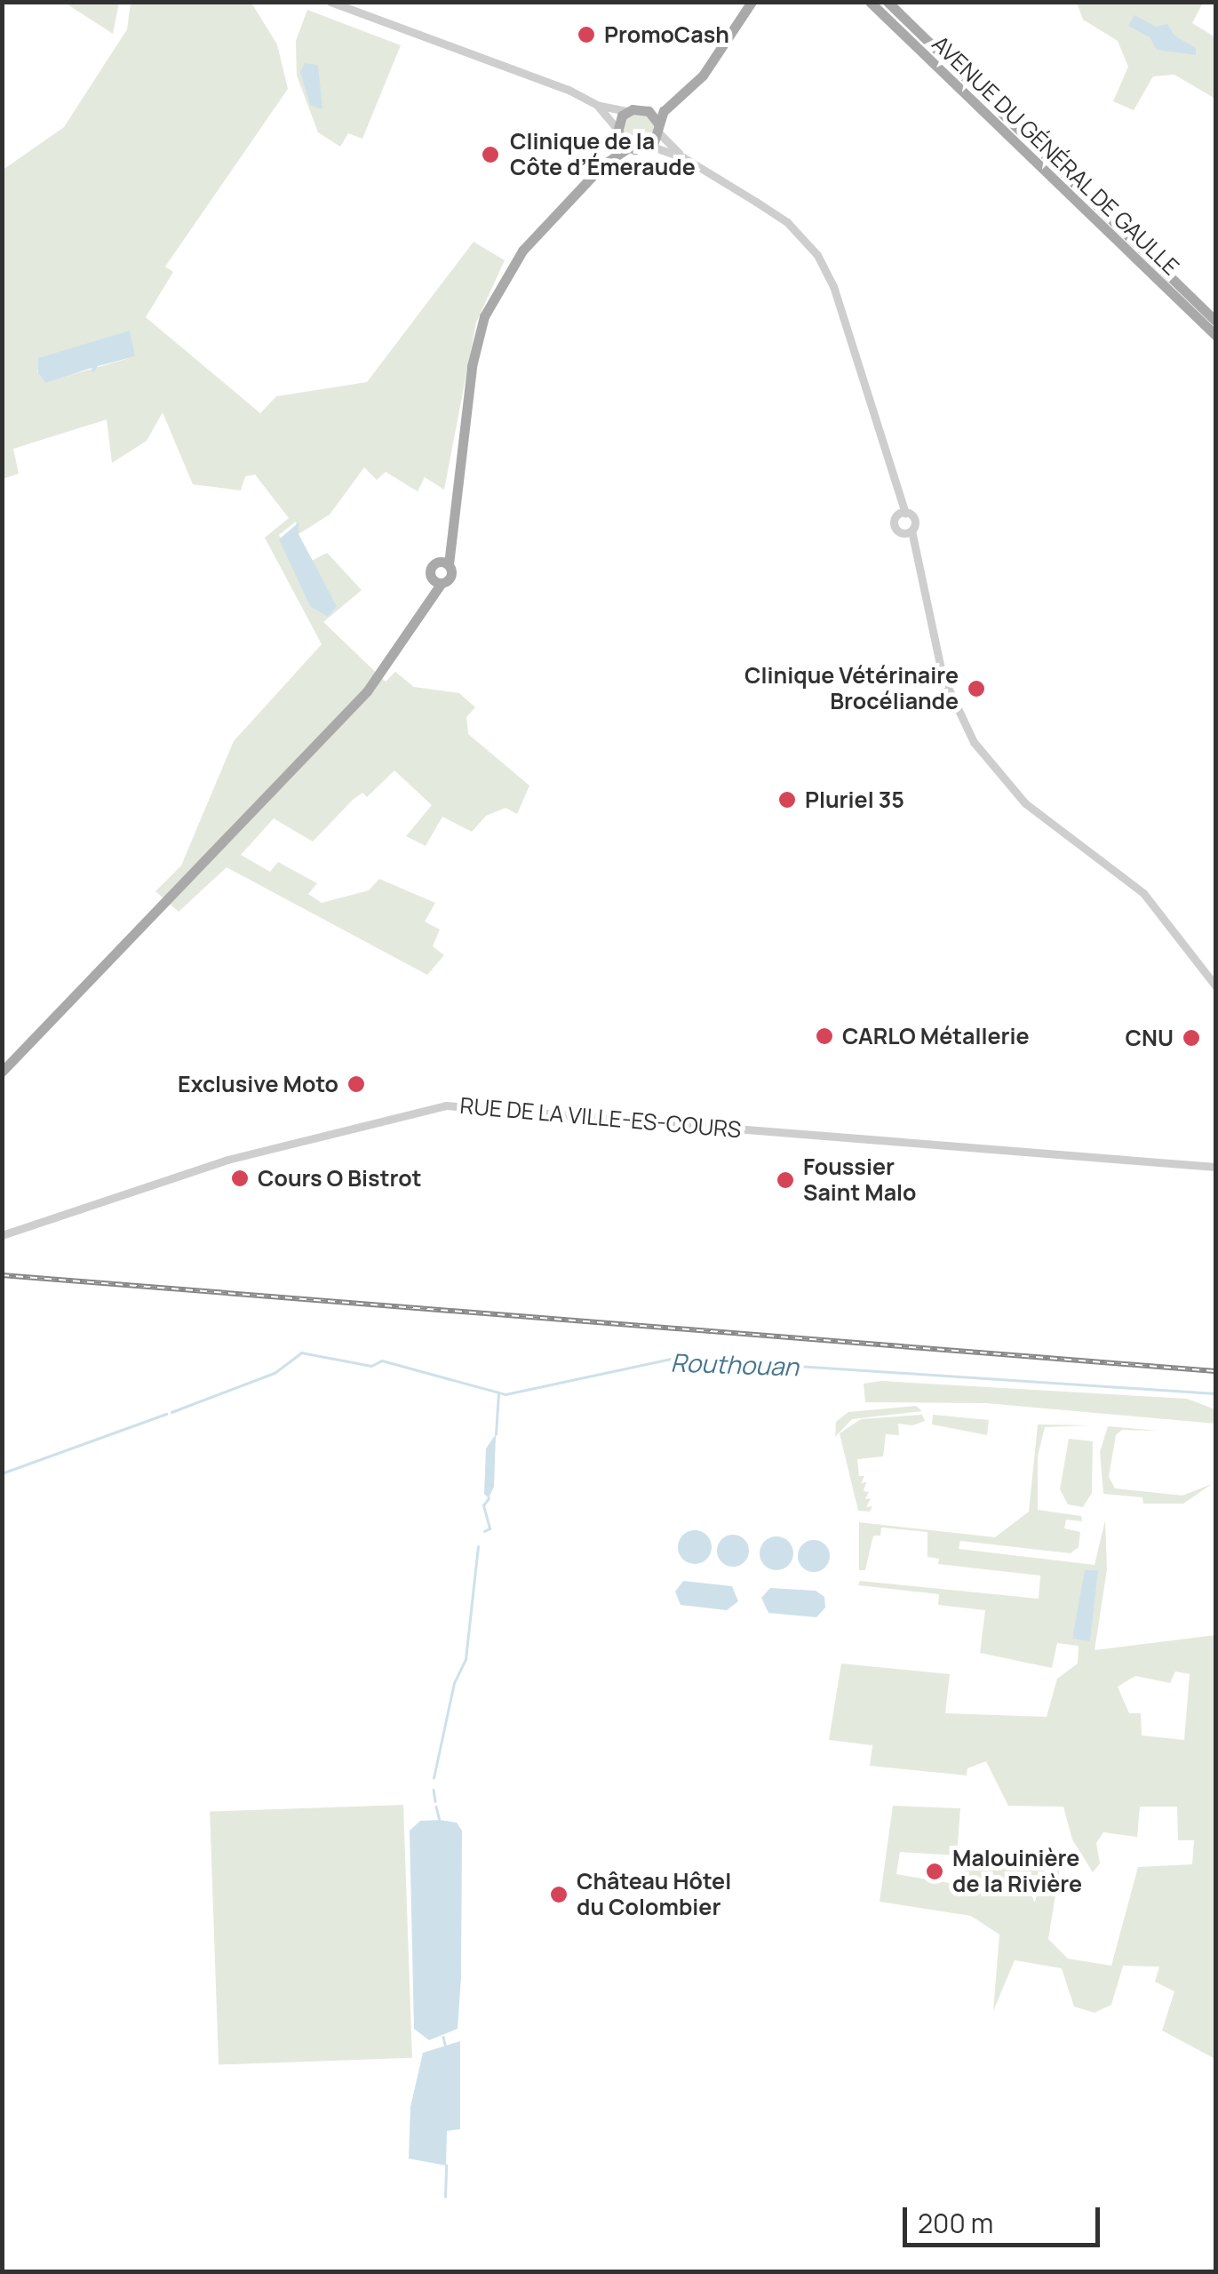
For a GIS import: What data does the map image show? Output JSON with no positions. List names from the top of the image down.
{
  "streets": {
    "main road": ["AVENUE DU GÉNÉRAL DE GAULLE"],
    "street": ["RUE DE LA VILLE-ES-COURS"]
  },
  "water": ["Routhouan"],
  "places": [
    "PromoCash",
    "Clinique de la Côte d’Émeraude",
    "Clinique Vétérinaire Brocéliande",
    "Pluriel 35",
    "CARLO Métallerie",
    "CNU",
    "Exclusive Moto",
    "Cours O Bistrot",
    "Foussier Saint Malo",
    "Malouinière de la Rivière",
    "Château Hôtel du Colombier"
  ],
  "scale_bar": "200 m"
}
